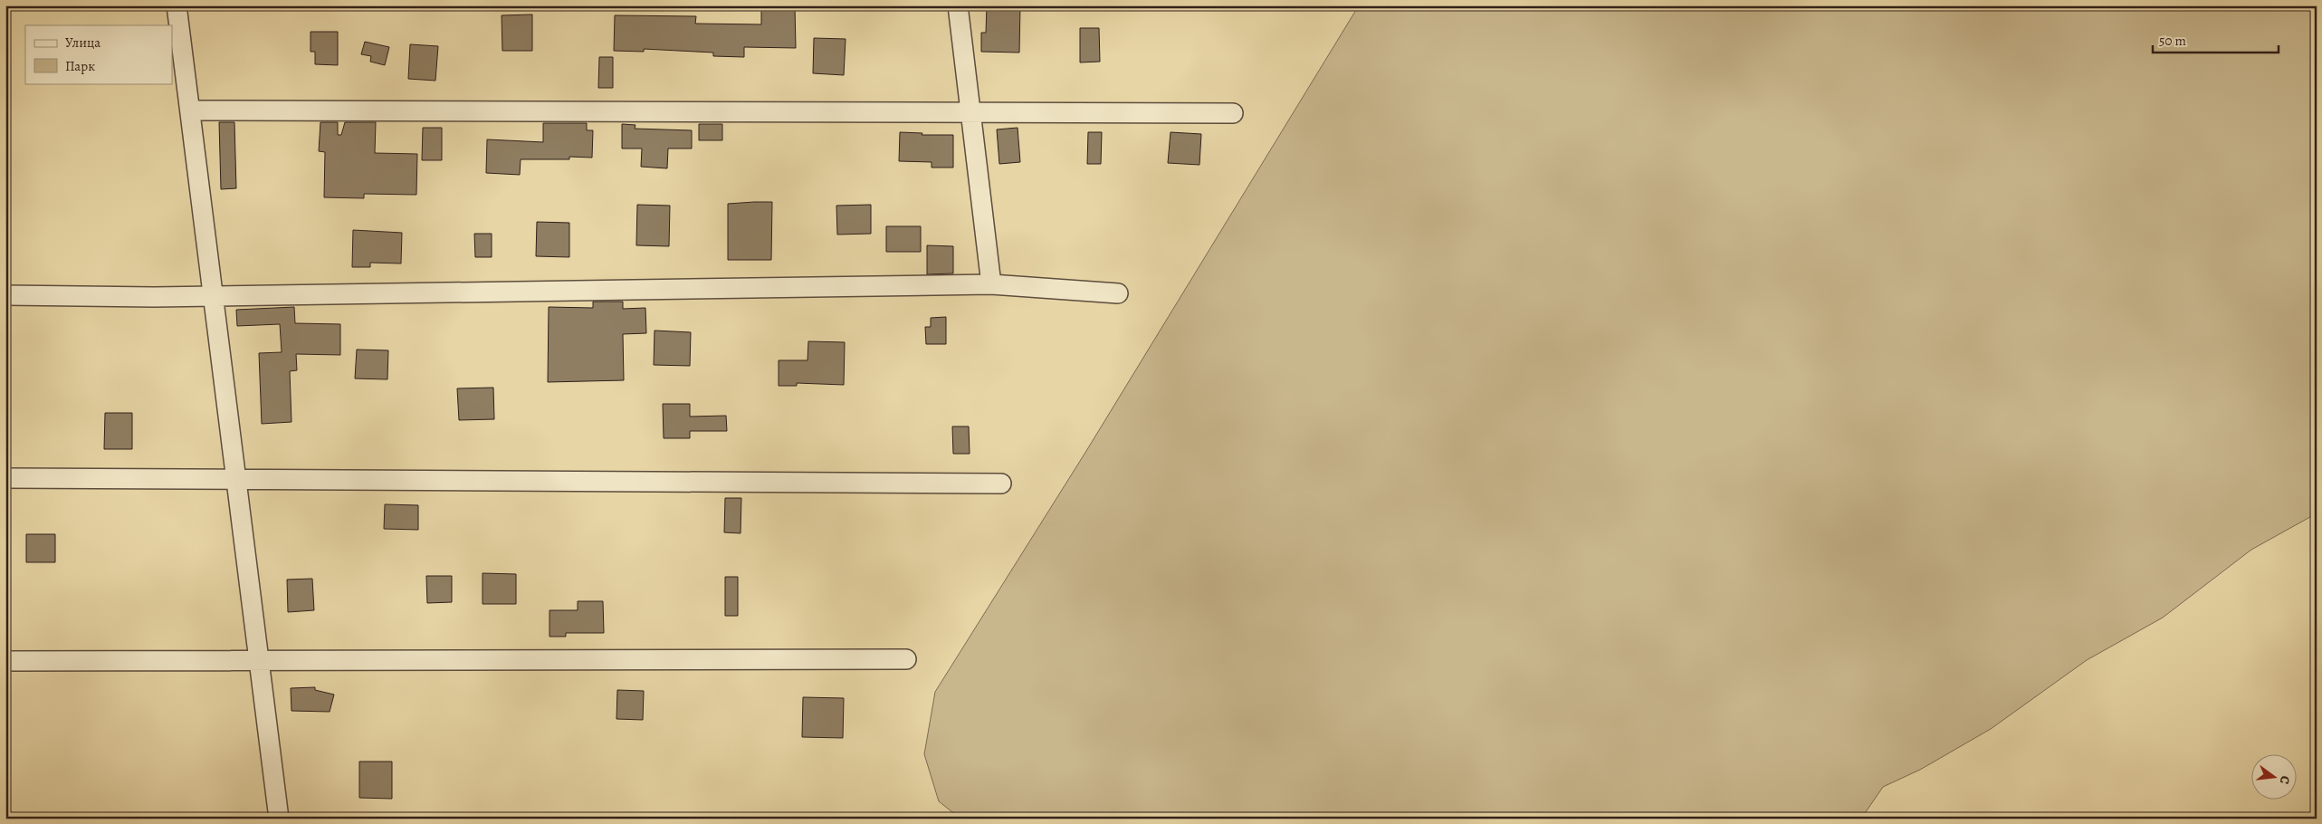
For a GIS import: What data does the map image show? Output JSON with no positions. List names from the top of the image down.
{
  "legend": ["Улица", "Парк"],
  "scale_bar": "50 m",
  "north": "right"
}
